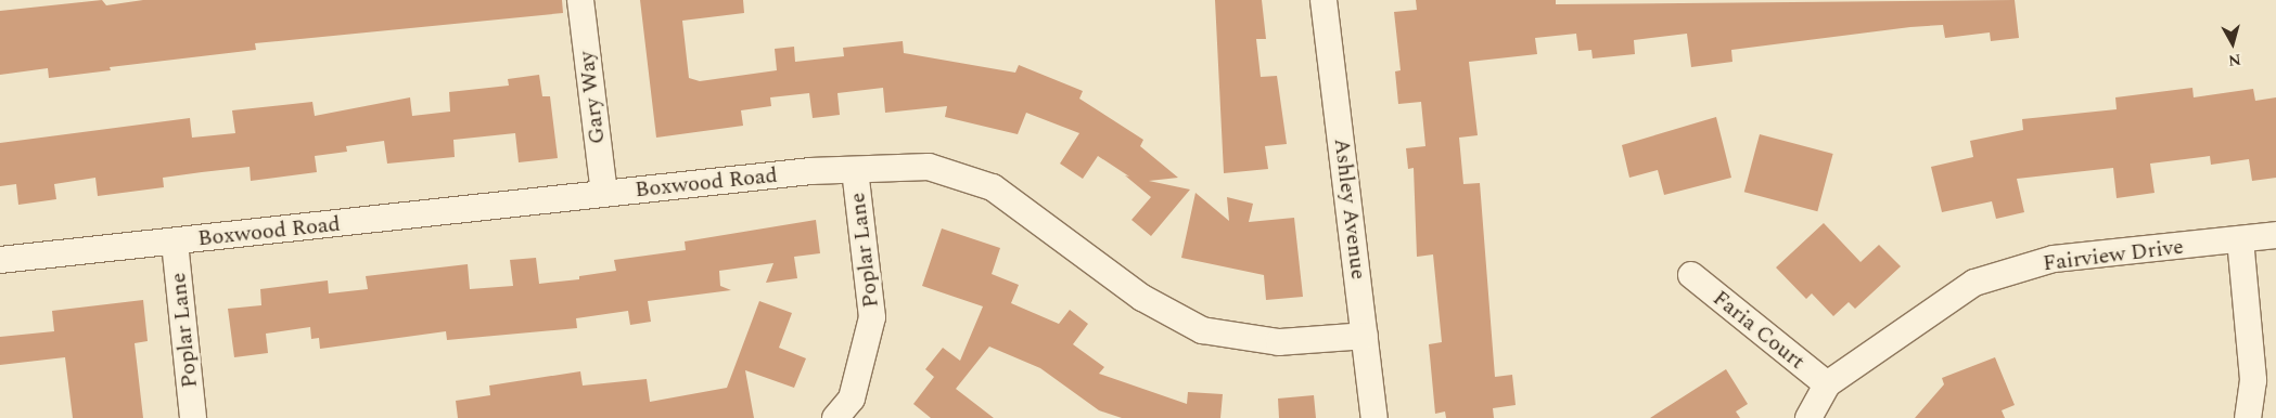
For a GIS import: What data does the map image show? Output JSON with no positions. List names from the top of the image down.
{
  "streets": {
    "street": [
      "Gary Way",
      "Boxwood Road",
      "Ashley Avenue",
      "Poplar Lane",
      "Fairview Drive",
      "Faria Court"
    ]
  },
  "crossings": [
    ["Gary Way", "Boxwood Road"],
    ["Boxwood Road", "Ashley Avenue"],
    ["Boxwood Road", "Poplar Lane"],
    ["Fairview Drive", "Faria Court"]
  ],
  "north": "bottom"
}
